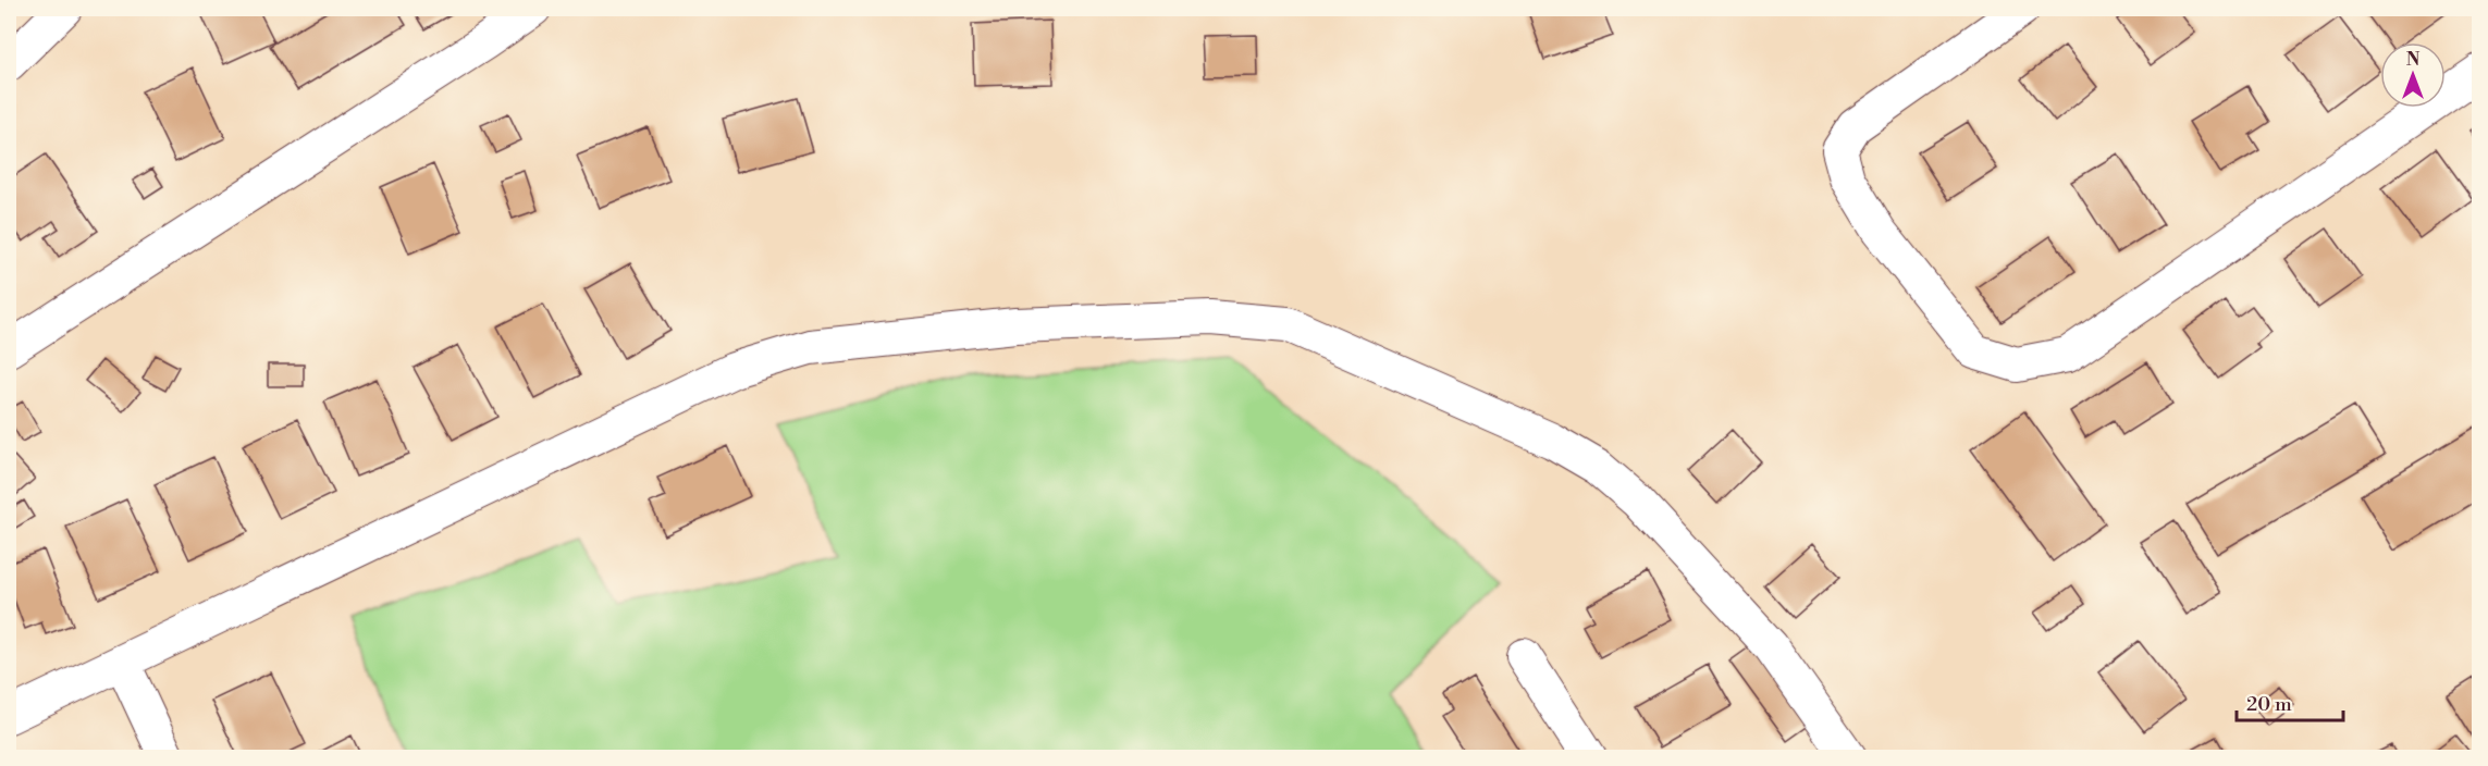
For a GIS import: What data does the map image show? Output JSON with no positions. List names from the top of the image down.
{
  "scale_bar": "20 m",
  "north": "top"
}
